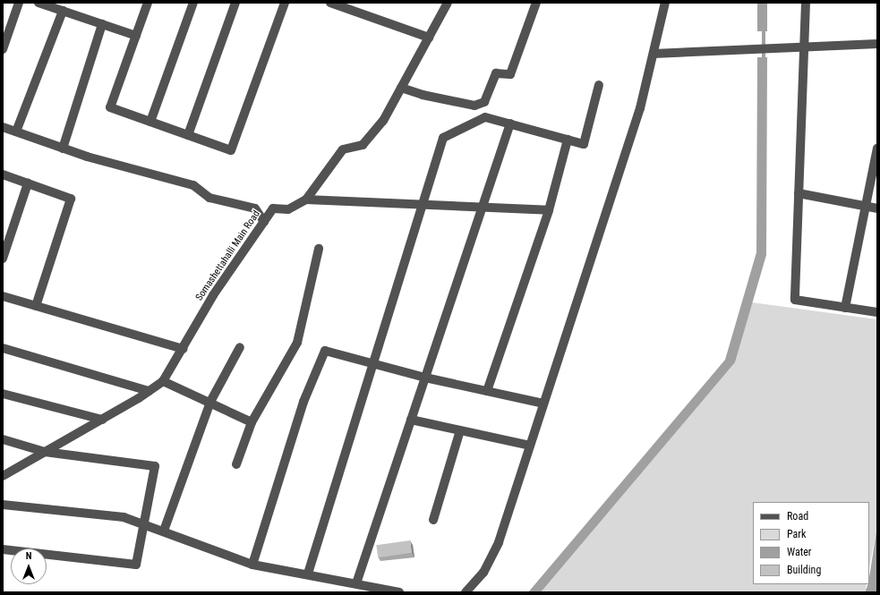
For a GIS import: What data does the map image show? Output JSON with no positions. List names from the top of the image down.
{
  "streets": {
    "street": ["Somashettahalli Main Road"]
  },
  "legend": [
    "Road",
    "Park",
    "Water",
    "Building"
  ],
  "north": "top"
}
